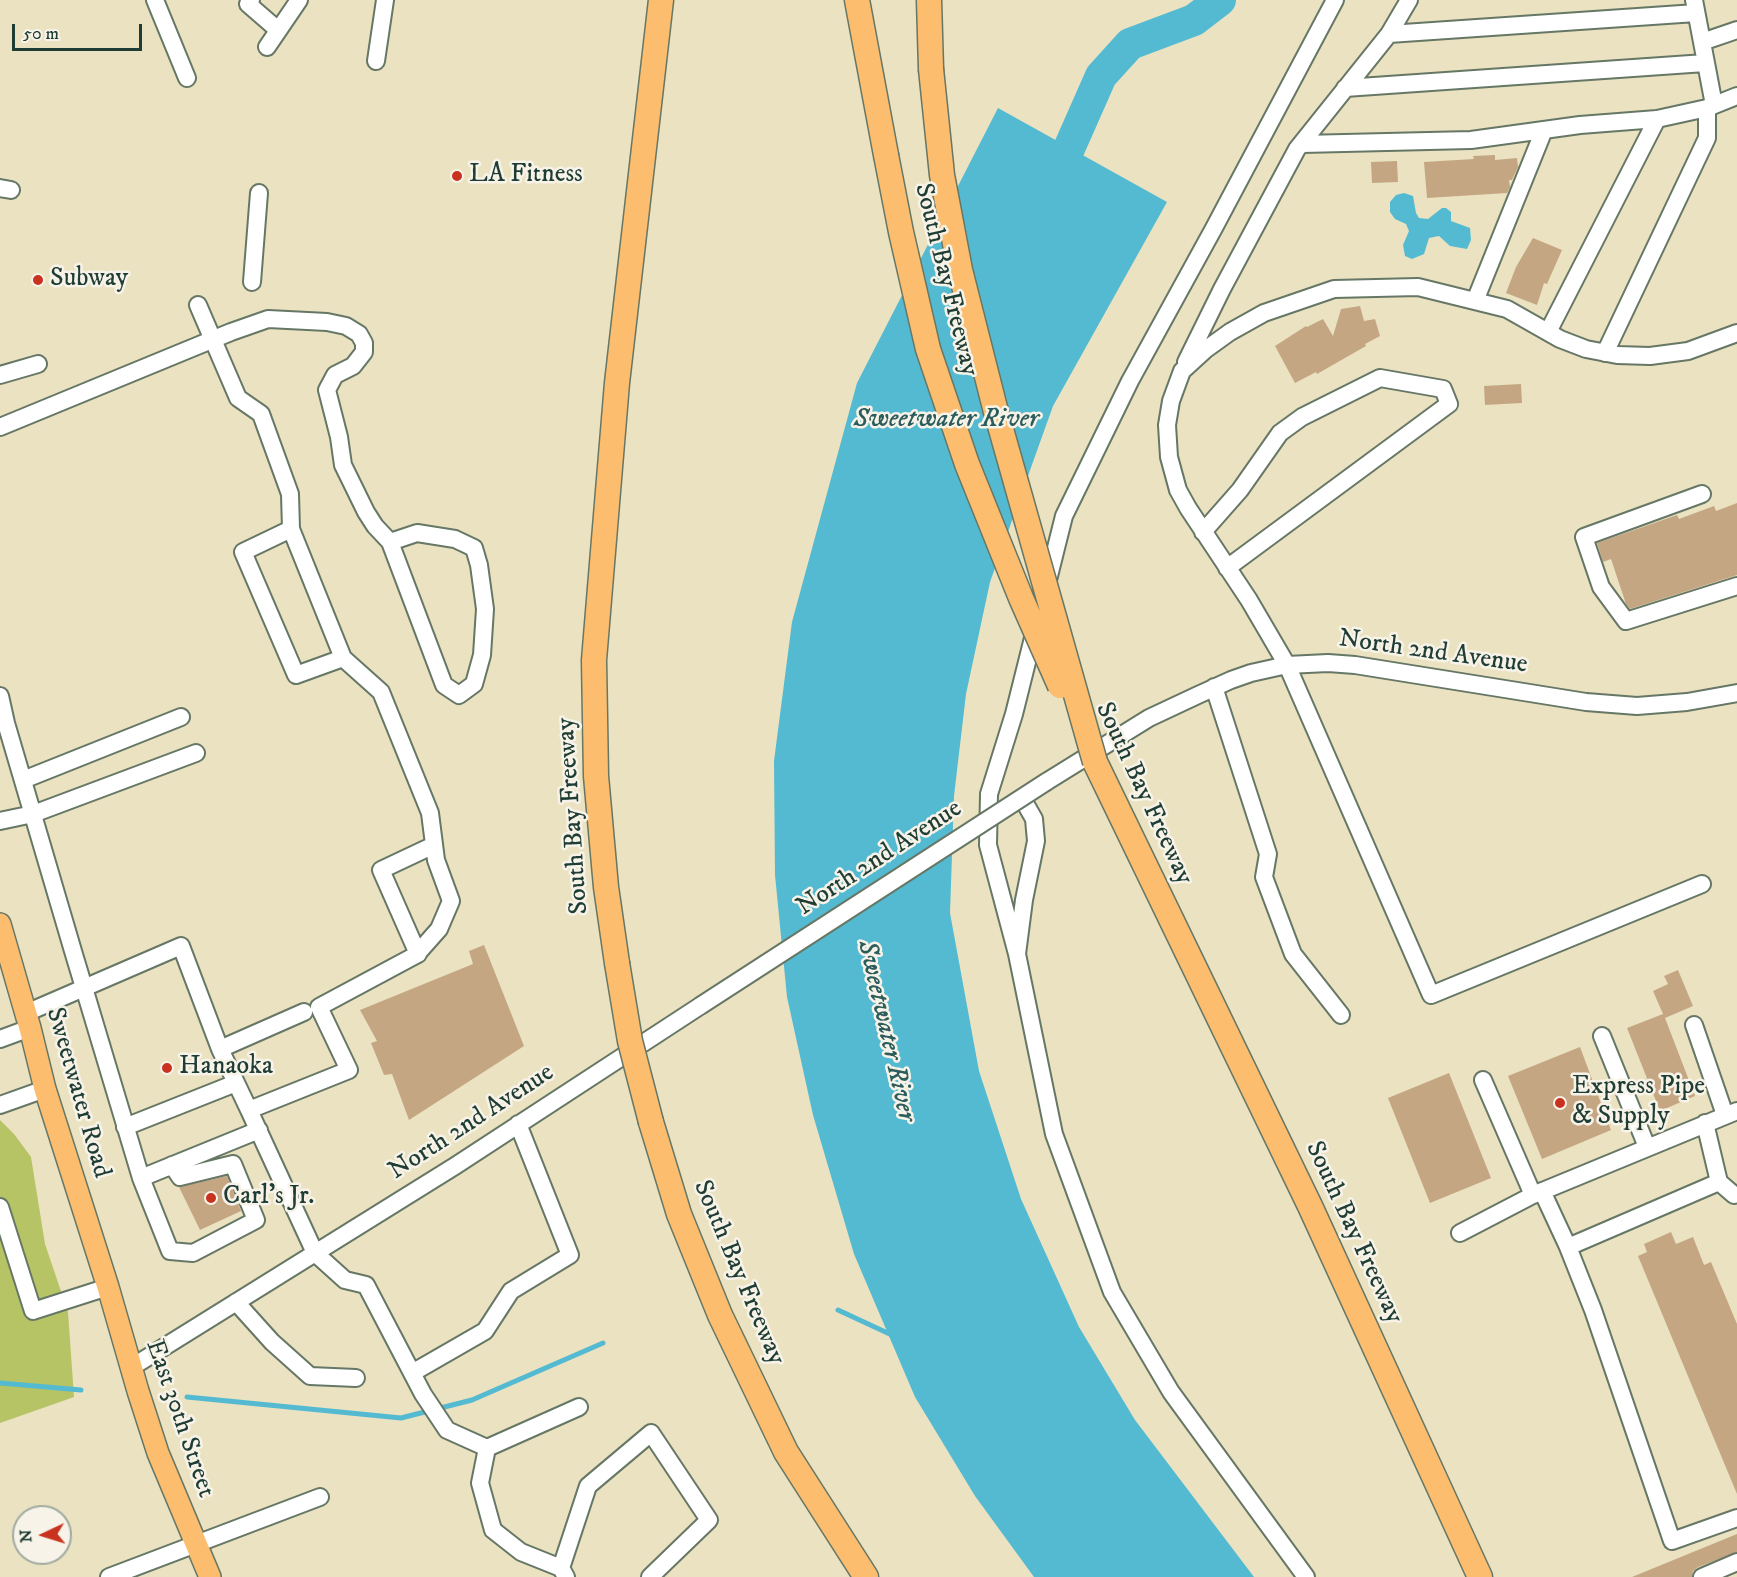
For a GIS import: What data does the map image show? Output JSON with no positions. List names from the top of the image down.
{
  "streets": {
    "highway": ["South Bay Freeway"],
    "main road": ["Sweetwater Road", "East 30th Street"],
    "street": ["North 2nd Avenue"]
  },
  "crossings": [
    ["North 2nd Avenue", "East 30th Street"],
    ["Sweetwater Road", "East 30th Street"]
  ],
  "water": ["Sweetwater River"],
  "places": [
    "LA Fitness",
    "Subway",
    "Hanaoka",
    "Express Pipe & Supply",
    "Carl's Jr."
  ],
  "scale_bar": "50 m",
  "north": "left"
}
